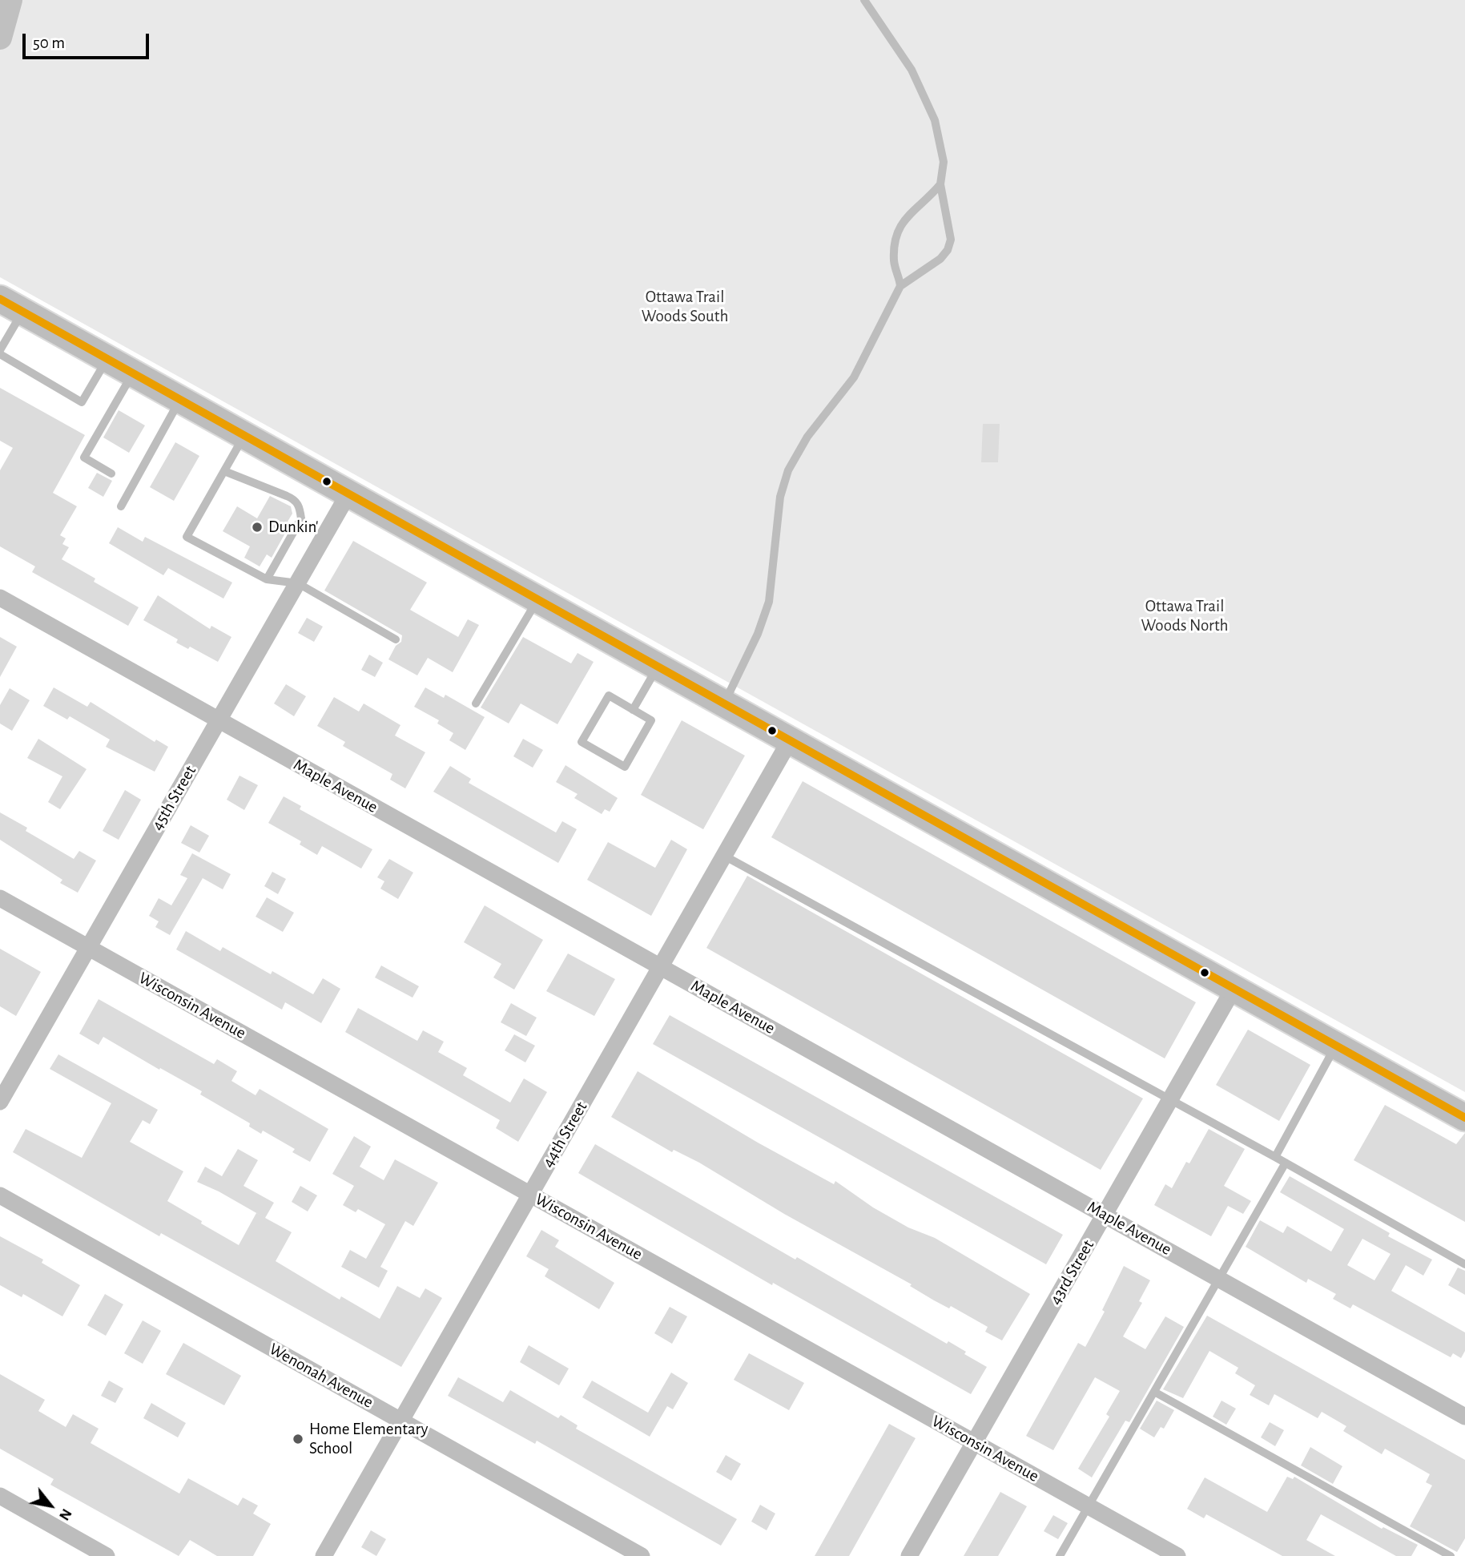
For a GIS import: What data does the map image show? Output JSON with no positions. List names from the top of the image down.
{
  "streets": {
    "street": [
      "Maple Avenue",
      "45th Street",
      "Wisconsin Avenue",
      "44th Street",
      "43rd Street",
      "Wenonah Avenue"
    ]
  },
  "crossings": [
    ["Maple Avenue", "45th Street"],
    ["Maple Avenue", "44th Street"],
    ["Maple Avenue", "43rd Street"],
    ["45th Street", "Wisconsin Avenue"],
    ["Wisconsin Avenue", "44th Street"],
    ["Wisconsin Avenue", "43rd Street"],
    ["44th Street", "Wenonah Avenue"]
  ],
  "parks": ["Ottawa Trail Woods South", "Ottawa Trail Woods North"],
  "places": ["Dunkin'", "Home Elementary School"],
  "scale_bar": "50 m",
  "north": "bottom right"
}
